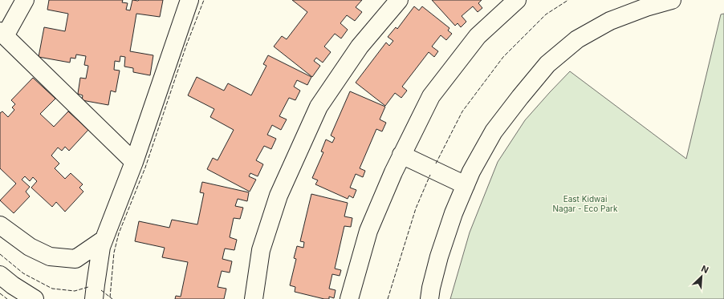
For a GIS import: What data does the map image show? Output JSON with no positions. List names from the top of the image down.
{
  "parks": ["East Kidwai Nagar - Eco Park"],
  "north": "top right"
}
